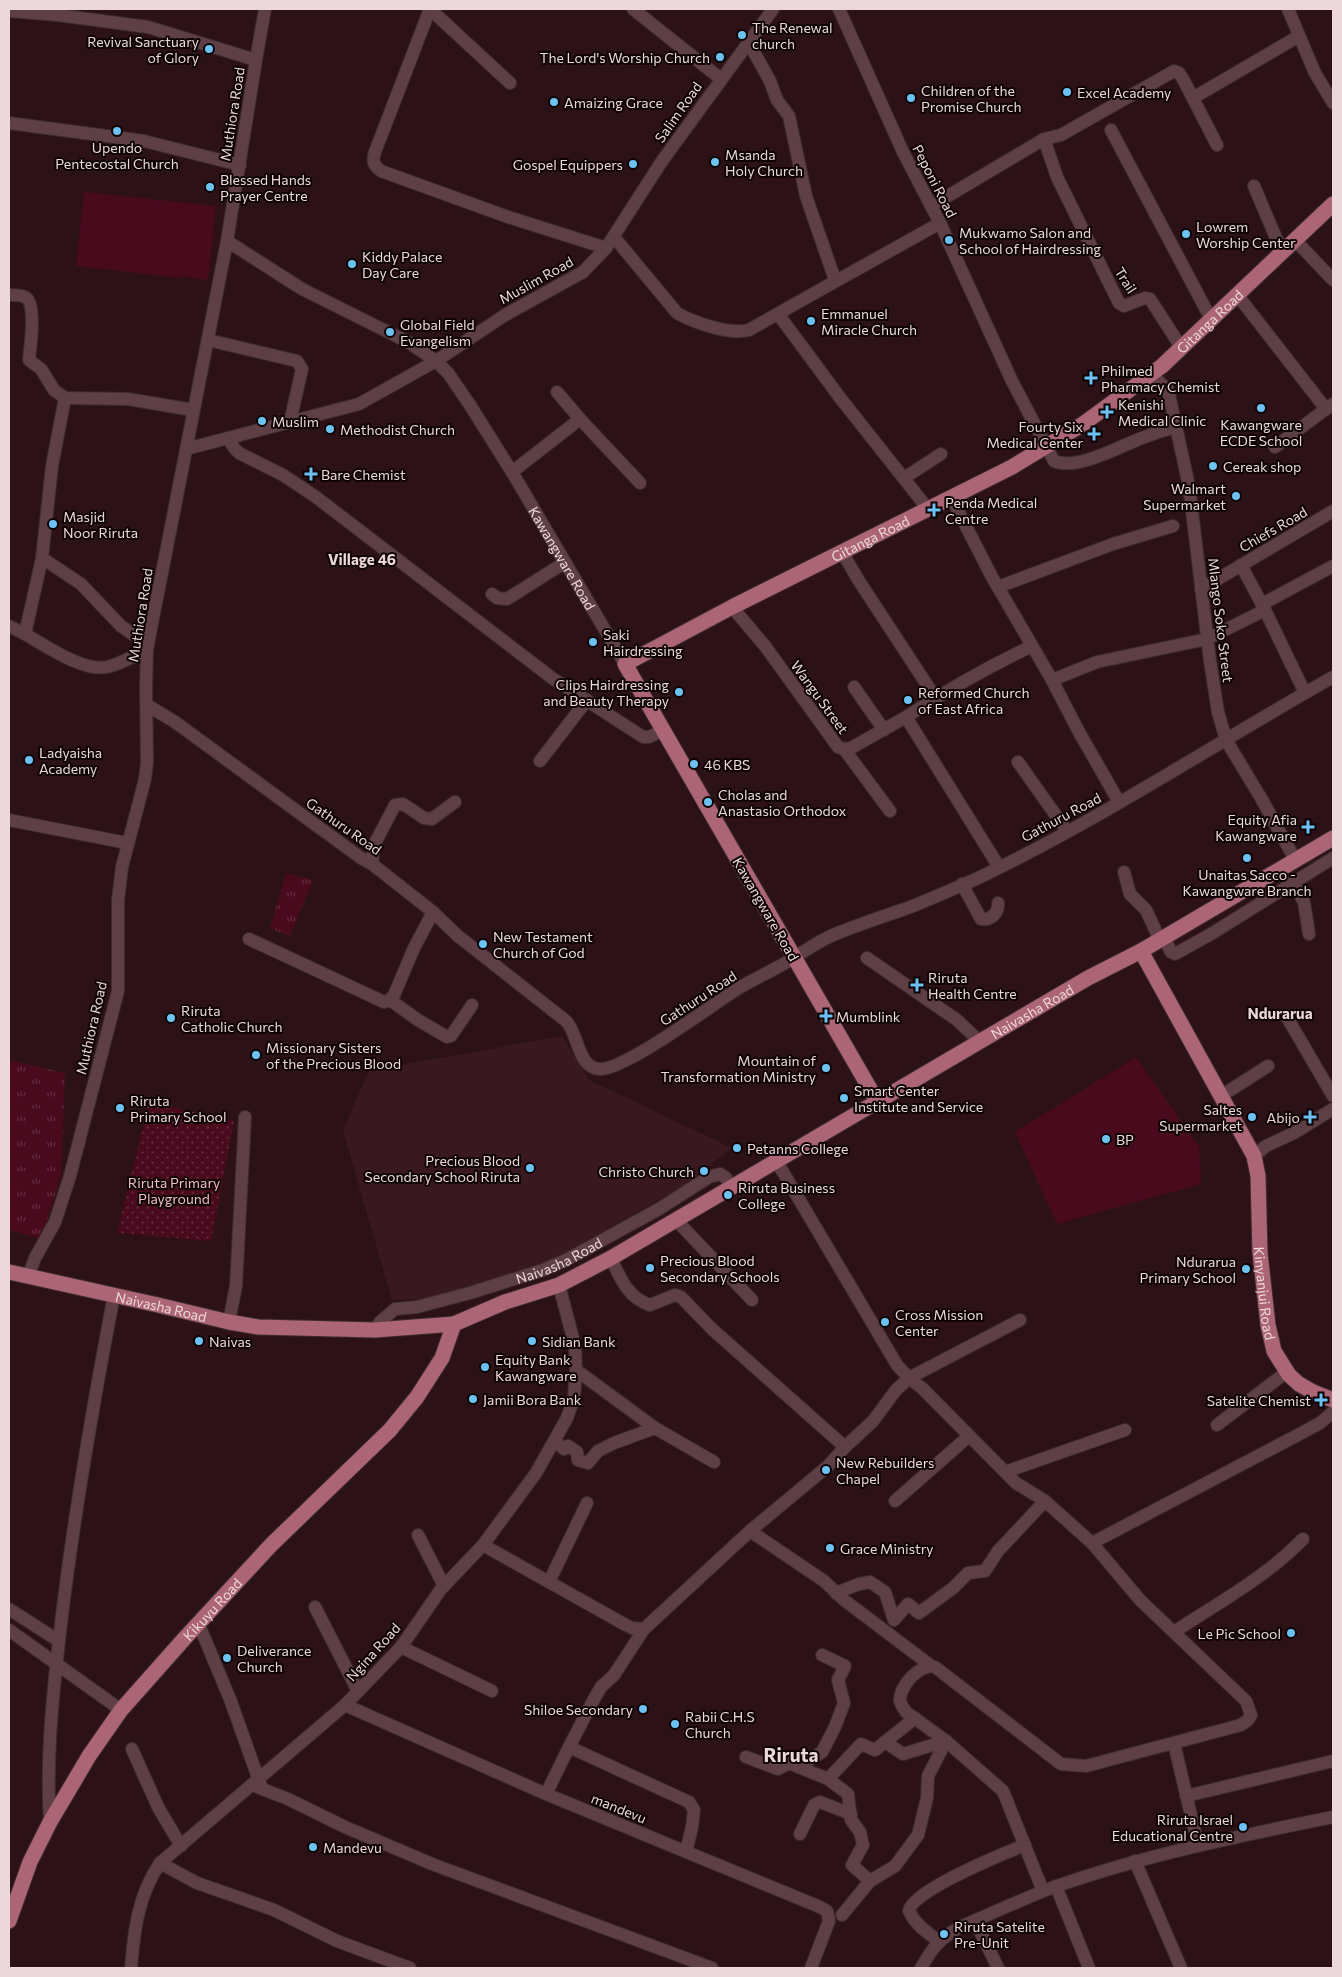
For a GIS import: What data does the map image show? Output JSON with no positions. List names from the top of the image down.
{
  "streets": {
    "main road": [
      "Gitanga Road",
      "Kawangware Road",
      "Naivasha Road",
      "Kinyanjui Road",
      "Kikuyu Road"
    ],
    "street": [
      "Salim Road",
      "Muthiora Road",
      "Peponi Road",
      "Muslim Road",
      "Trail",
      "Chiefs Road",
      "Mlango Soko Street",
      "Wangu Street",
      "Gathuru Road",
      "Ngina Road",
      "mandevu"
    ]
  },
  "crossings": [
    ["Salim Road", "Muslim Road"],
    ["Muthiora Road", "Muslim Road"],
    ["Muthiora Road", "Kawangware Road"],
    ["Muthiora Road", "Gathuru Road"],
    ["Muthiora Road", "Naivasha Road"],
    ["Peponi Road", "Gitanga Road"],
    ["Peponi Road", "Mlango Soko Street"],
    ["Muslim Road", "Kawangware Road"],
    ["Trail", "Gitanga Road"],
    ["Gitanga Road", "Kawangware Road"],
    ["Gitanga Road", "Mlango Soko Street"],
    ["Gitanga Road", "Wangu Street"],
    ["Chiefs Road", "Mlango Soko Street"],
    ["Kawangware Road", "Gathuru Road"],
    ["Kawangware Road", "Naivasha Road"],
    ["Mlango Soko Street", "Gathuru Road"],
    ["Mlango Soko Street", "Naivasha Road"],
    ["Naivasha Road", "Kinyanjui Road"],
    ["Naivasha Road", "Kikuyu Road"],
    ["Naivasha Road", "Ngina Road"],
    ["Ngina Road", "mandevu"]
  ],
  "districts": ["Village 46", "Ndurarua", "Riruta"],
  "parks": ["Riruta Primary Playground"],
  "places": {
    "other": [
      "The Renewal church",
      "Revival Sanctuary of Glory",
      "The Lord's Worship Church",
      "Excel Academy",
      "Children of the Promise Church",
      "Amaizing Grace",
      "Upendo Pentecostal Church",
      "Msanda Holy Church",
      "Gospel Equippers",
      "Blessed Hands Prayer Centre",
      "Lowrem Worship Center",
      "Mukwamo Salon and School of Hairdressing",
      "Kiddy Palace Day Care",
      "Emmanuel Miracle Church",
      "Global Field Evangelism",
      "Kawangware ECDE School",
      "Muslim",
      "Methodist Church",
      "Cereak shop",
      "Walmart Supermarket",
      "Masjid Noor Riruta",
      "Saki Hairdressing",
      "Clips Hairdressing and Beauty Therapy",
      "Reformed Church of East Africa",
      "Ladyaisha Academy",
      "46 KBS",
      "Cholas and Anastasio Orthodox",
      "Unaitas Sacco - Kawangware Branch",
      "New Testament Church of God",
      "Riruta Catholic Church",
      "Missionary Sisters of the Precious Blood",
      "Mountain of Transformation Ministry",
      "Smart Center Institute and Service",
      "Riruta Primary School",
      "Saltes Supermarket",
      "BP",
      "Petanns College",
      "Precious Blood Secondary School Riruta",
      "Christo Church",
      "Riruta Business College",
      "Precious Blood Secondary Schools",
      "Ndurarua Primary School",
      "Cross Mission Center",
      "Naivas",
      "Sidian Bank",
      "Equity Bank Kawangware",
      "Jamii Bora Bank",
      "New Rebuilders Chapel",
      "Grace Ministry",
      "Le Pic School",
      "Deliverance Church",
      "Shiloe Secondary",
      "Rabii C.H.S Church",
      "Riruta Israel Educational Centre",
      "Mandevu",
      "Riruta Satelite Pre-Unit"
    ],
    "health": [
      "Philmed Pharmacy Chemist",
      "Kenishi Medical Clinic",
      "Fourty Six Medical Center",
      "Bare Chemist",
      "Penda Medical Centre",
      "Equity Afia Kawangware",
      "Riruta Health Centre",
      "Mumblink",
      "Abijo",
      "Satelite Chemist"
    ]
  }
}
